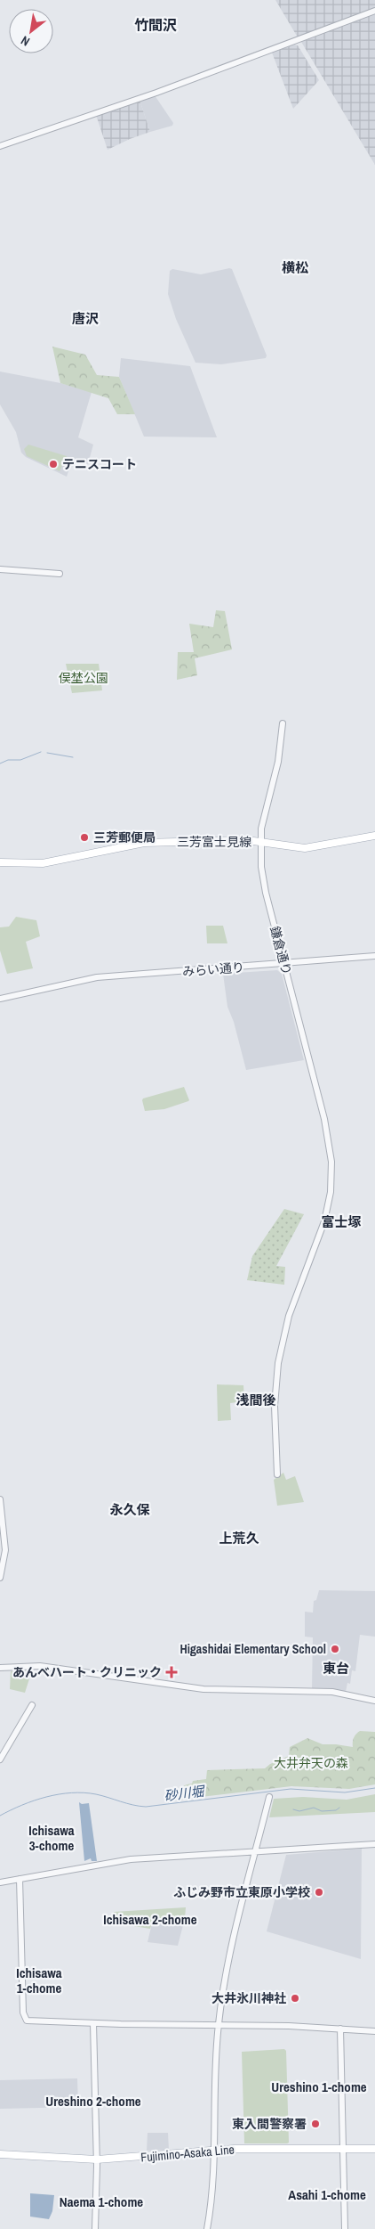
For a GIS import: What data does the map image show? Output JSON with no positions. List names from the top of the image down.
{
  "streets": {
    "main road": ["三芳富士見線", "Fujimino-Asaka Line"],
    "street": ["鎌倉通り", "みらい通り"]
  },
  "crossings": [
    ["三芳富士見線", "鎌倉通り"],
    ["鎌倉通り", "みらい通り"]
  ],
  "districts": [
    "竹間沢",
    "横松",
    "唐沢",
    "富士塚",
    "浅間後",
    "永久保",
    "上荒久",
    "東台",
    "Ichisawa 3-chome",
    "Ichisawa 2-chome",
    "Ichisawa 1-chome",
    "Ureshino 1-chome",
    "Ureshino 2-chome",
    "Asahi 1-chome",
    "Naema 1-chome"
  ],
  "water": ["砂川堀"],
  "parks": ["俣埜公園", "大井弁天の森"],
  "places": {
    "other": [
      "テニスコート",
      "三芳郵便局",
      "Higashidai Elementary School",
      "ふじみ野市立東原小学校",
      "大井氷川神社",
      "東入間警察署"
    ],
    "health": ["あんべハート・クリニック"]
  },
  "north": "bottom left"
}
